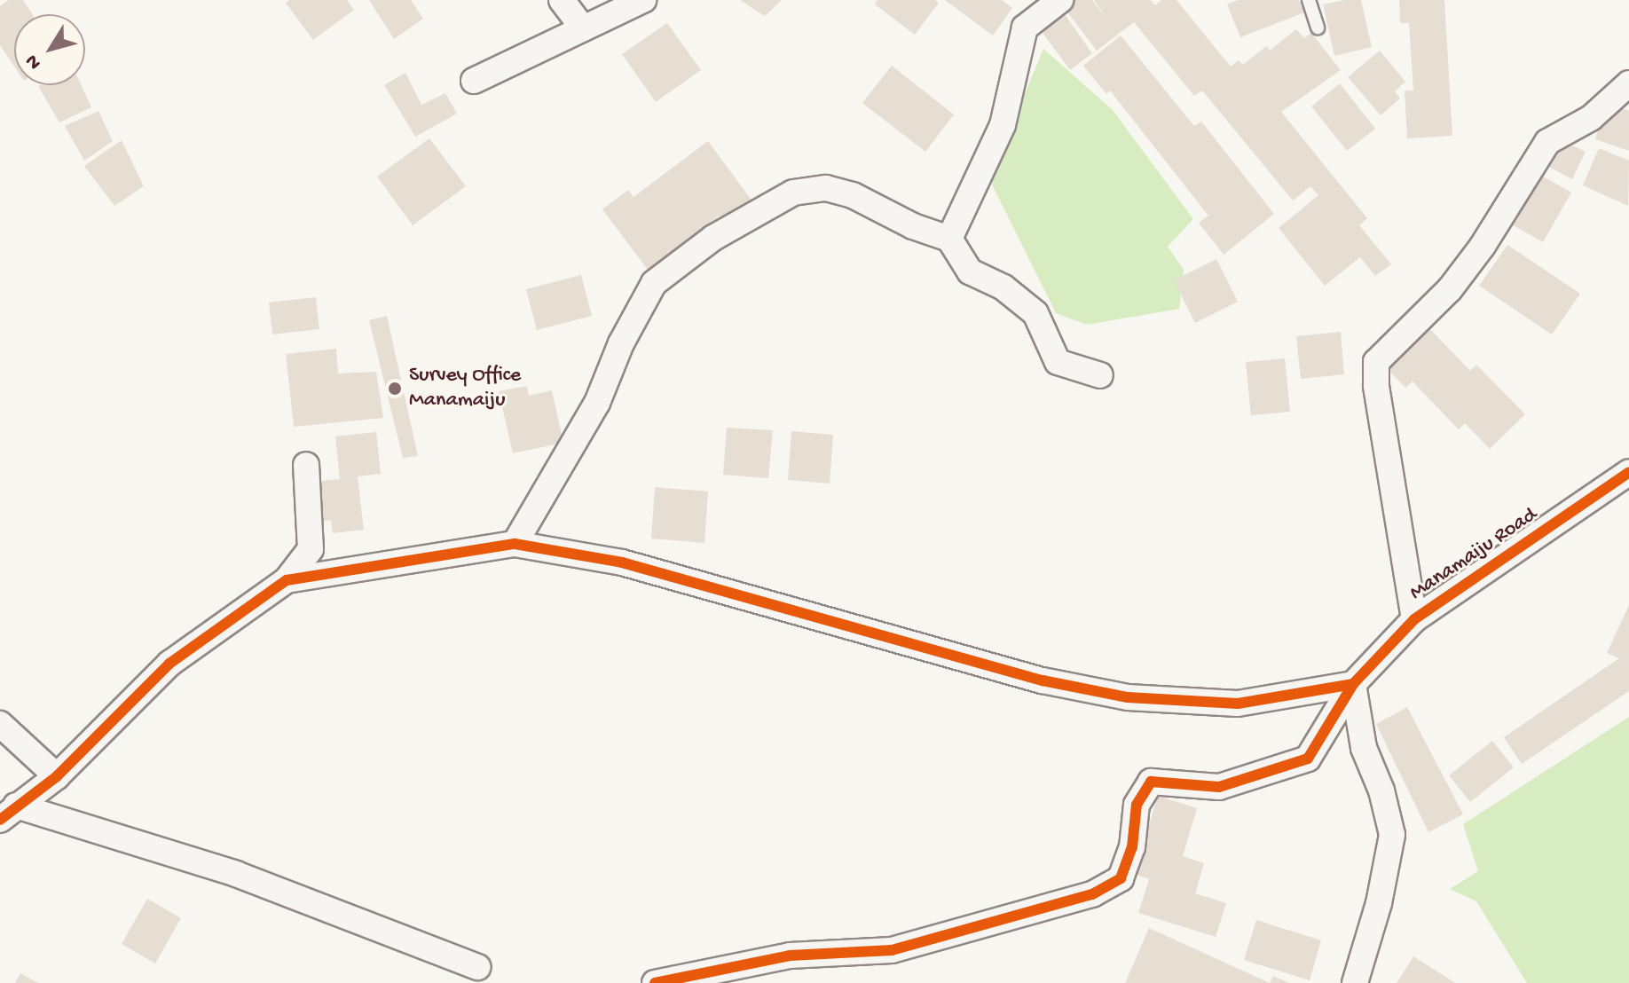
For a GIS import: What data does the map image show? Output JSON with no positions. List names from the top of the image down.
{
  "streets": {
    "street": ["Manamaiju Road"]
  },
  "places": ["Survey Office Manamaiju"],
  "north": "bottom left"
}
